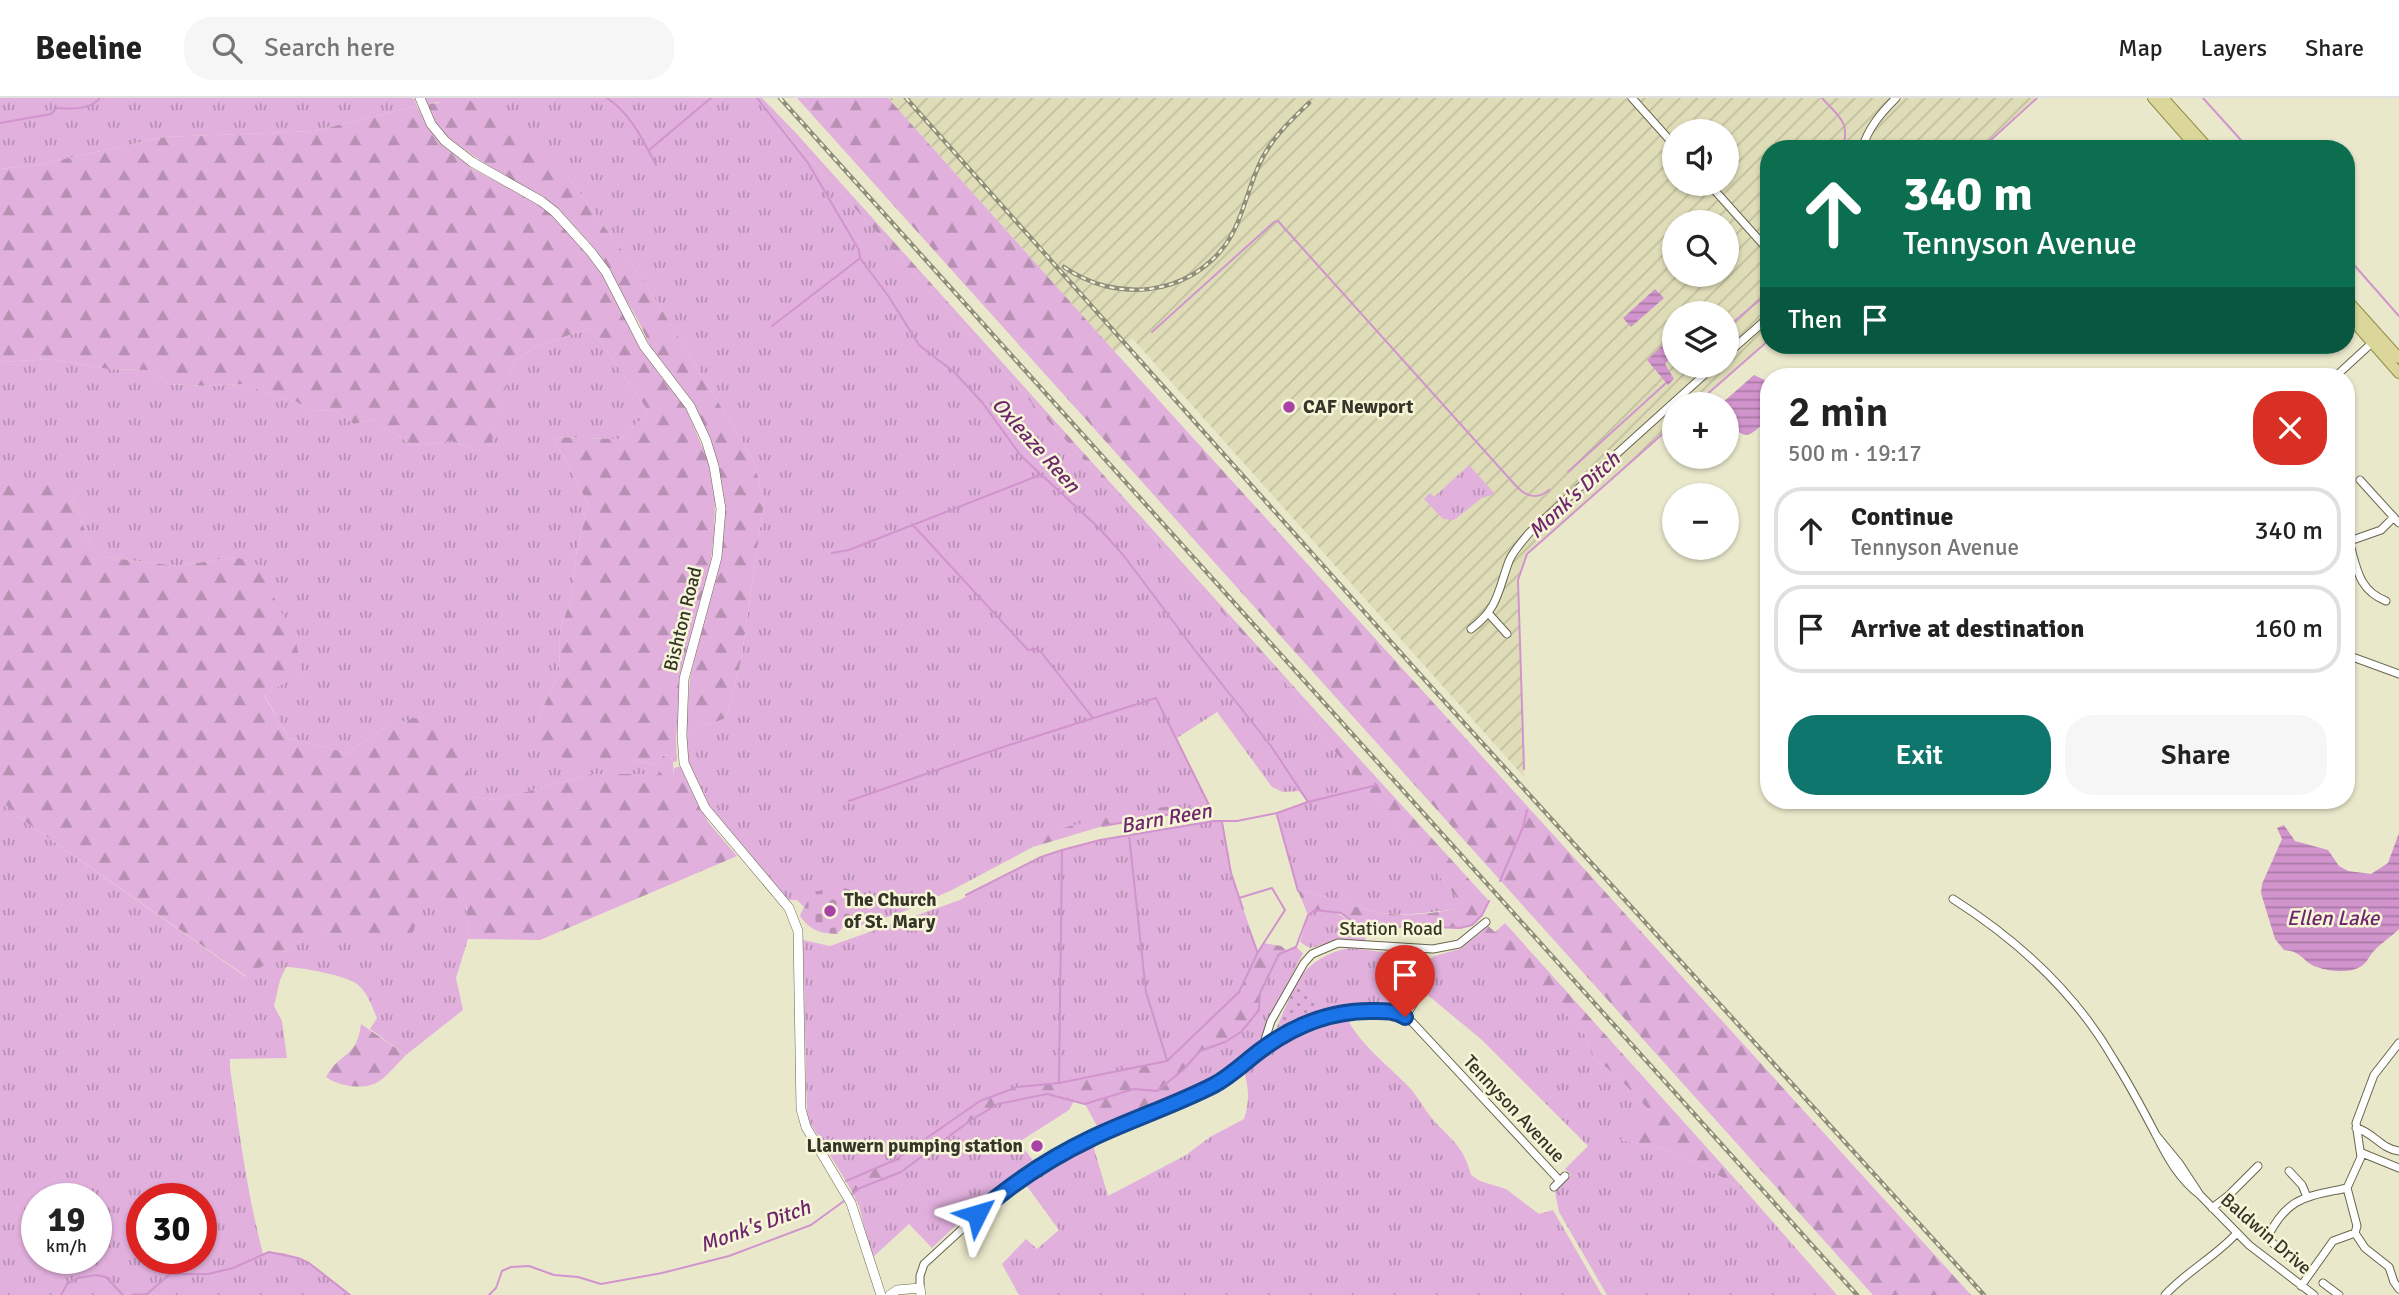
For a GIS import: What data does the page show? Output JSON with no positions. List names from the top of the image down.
{
  "streets": {
    "street": [
      "Bishton Road",
      "Station Road",
      "Tennyson Avenue",
      "Baldwin Drive"
    ]
  },
  "water": [
    "Oxleaze Reen",
    "Monk's Ditch",
    "Barn Reen",
    "Ellen Lake"
  ],
  "places": ["CAF Newport", "The Church of St. Mary", "Llanwern pumping station"],
  "page": {
    "header": "Beeline",
    "search": "Search here",
    "nav": ["Map", "Layers", "Share"],
    "map_buttons": ["+", "−"],
    "turn": ["340 m", "Tennyson Avenue"],
    "then": "Then",
    "heading": ["2 min", "500 m · 19:17"],
    "list": [
      {
        "name": "Continue",
        "note": "Tennyson Avenue",
        "value": "340 m"
      },
      {
        "name": "Arrive at destination",
        "value": "160 m"
      }
    ],
    "buttons": ["Exit", "Share"],
    "speed": "19 km/h",
    "limit": "30"
  }
}
